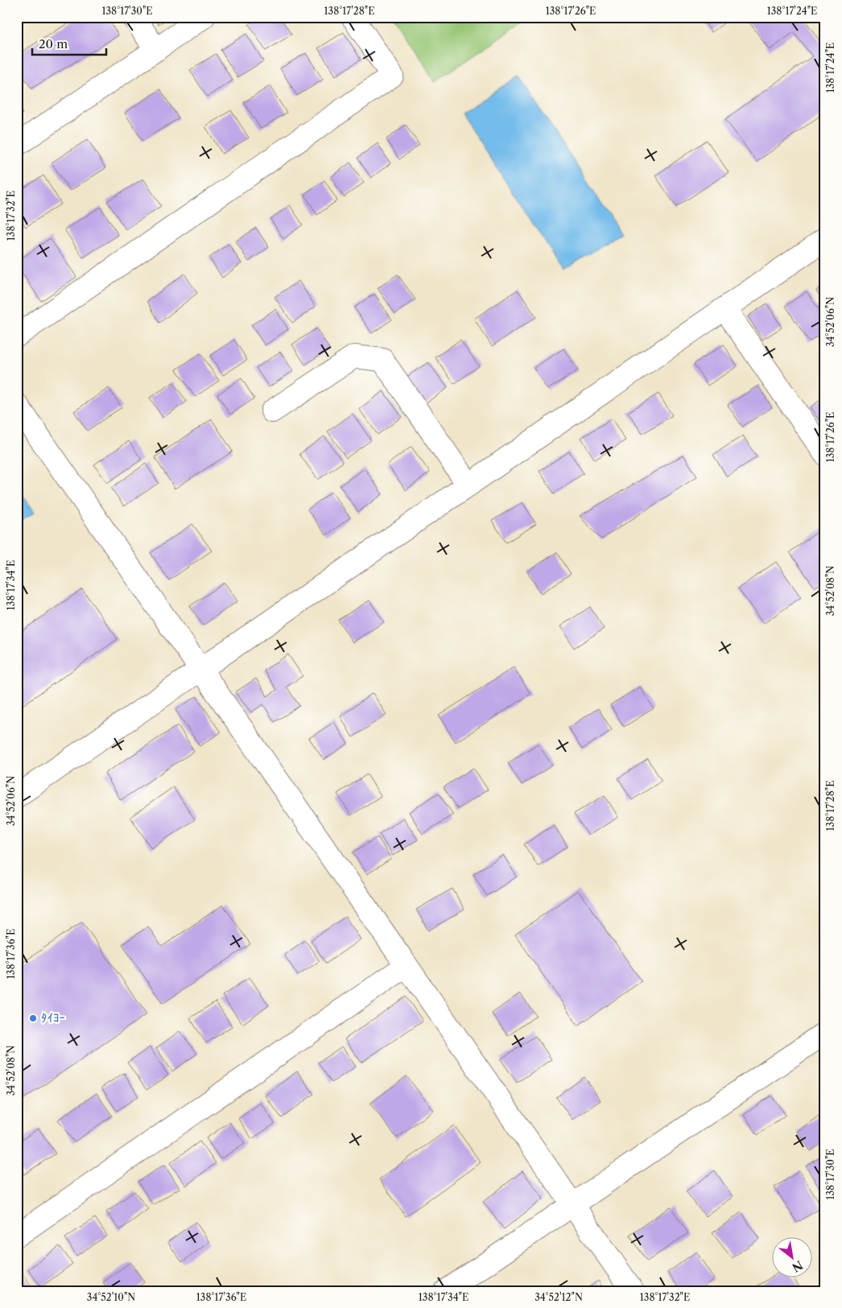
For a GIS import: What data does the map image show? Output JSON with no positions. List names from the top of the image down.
{
  "places": ["ﾀｲﾖｰ"],
  "scale_bar": "20 m",
  "north": "bottom right",
  "coordinates": [
    "138°17'30\"E",
    "138°17'28\"E",
    "138°17'26\"E",
    "138°17'24\"E",
    "138°17'32\"E",
    "34°52'06\"N",
    "138°17'34\"E",
    "34°52'08\"N",
    "138°17'36\"E",
    "34°52'10\"N",
    "34°52'12\"N"
  ]
}
